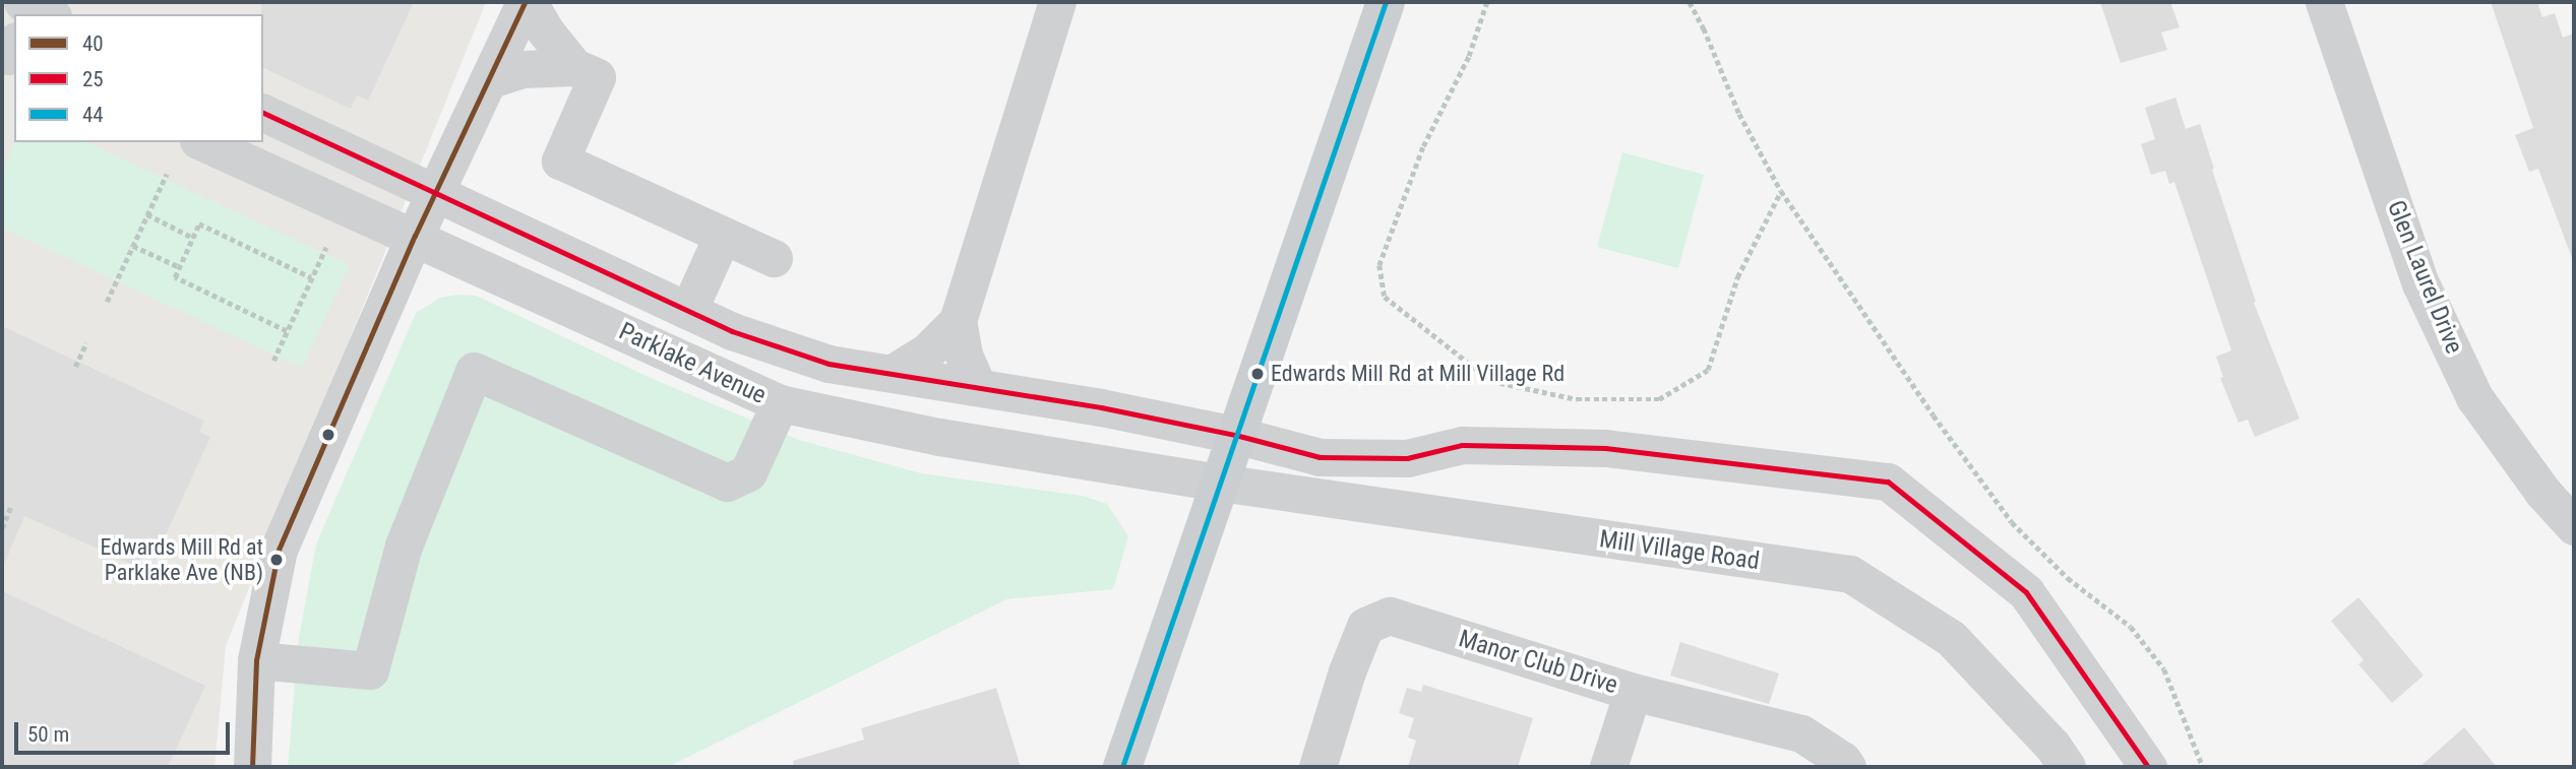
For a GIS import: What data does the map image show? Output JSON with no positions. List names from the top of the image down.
{
  "streets": {
    "street": [
      "Glen Laurel Drive",
      "Parklake Avenue",
      "Mill Village Road",
      "Manor Club Drive"
    ]
  },
  "crossings": [
    ["Parklake Avenue", "Mill Village Road"]
  ],
  "places": ["Edwards Mill Rd at Mill Village Rd", "Edwards Mill Rd at Parklake Ave (NB)"],
  "lines": ["transit line 40", "transit line 44", "transit line 25"],
  "legend": ["40", "25", "44"],
  "scale_bar": "50 m"
}
